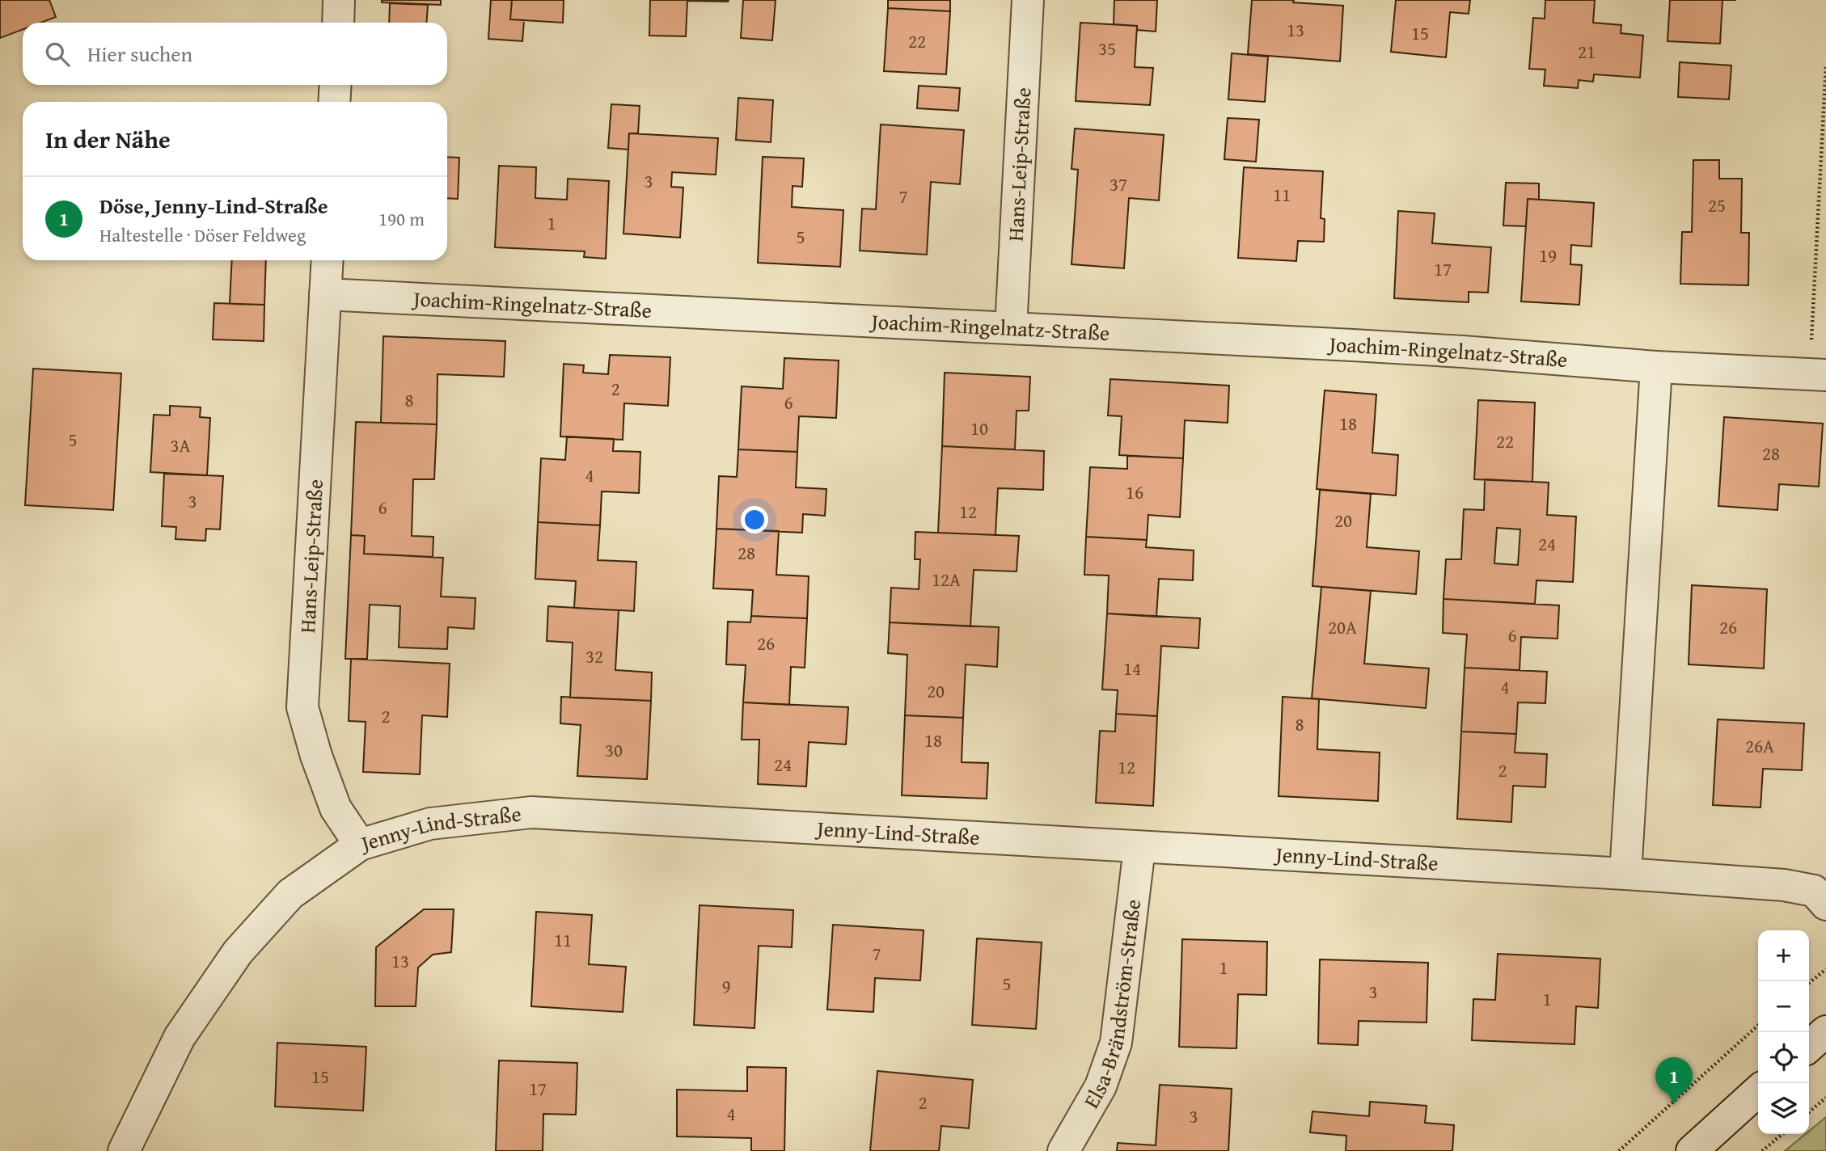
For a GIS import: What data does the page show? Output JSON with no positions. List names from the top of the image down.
{
  "streets": {
    "street": [
      "Hans-Leip-Straße",
      "Joachim-Ringelnatz-Straße",
      "Jenny-Lind-Straße",
      "Elsa-Brändström-Straße"
    ]
  },
  "crossings": [
    ["Hans-Leip-Straße", "Joachim-Ringelnatz-Straße"],
    ["Hans-Leip-Straße", "Jenny-Lind-Straße"],
    ["Jenny-Lind-Straße", "Elsa-Brändström-Straße"]
  ],
  "house_numbers": [
    "13",
    "15",
    "22",
    "35",
    "21",
    "3",
    "37",
    "11",
    "7",
    "25",
    "1",
    "5",
    "19",
    "17",
    "2",
    "8",
    "6",
    "18",
    "10",
    "5",
    "22",
    "3A",
    "28",
    "4",
    "16",
    "3",
    "6",
    "12",
    "20",
    "24",
    "28",
    "12A",
    "20A",
    "26",
    "6",
    "26",
    "32",
    "14",
    "4",
    "20",
    "2",
    "8",
    "18",
    "26A",
    "30",
    "24",
    "12",
    "2",
    "11",
    "7",
    "13",
    "1",
    "5",
    "9",
    "3",
    "1",
    "15",
    "17",
    "2",
    "4",
    "3"
  ],
  "page": {
    "search": "Hier suchen",
    "heading": "In der Nähe",
    "list": [
      {
        "mark": "1",
        "name": "Döse, Jenny-Lind-Straße",
        "note": "Haltestelle · Döser Feldweg",
        "value": "190 m"
      }
    ],
    "map_buttons": ["+", "−"],
    "pins": "1"
  }
}
